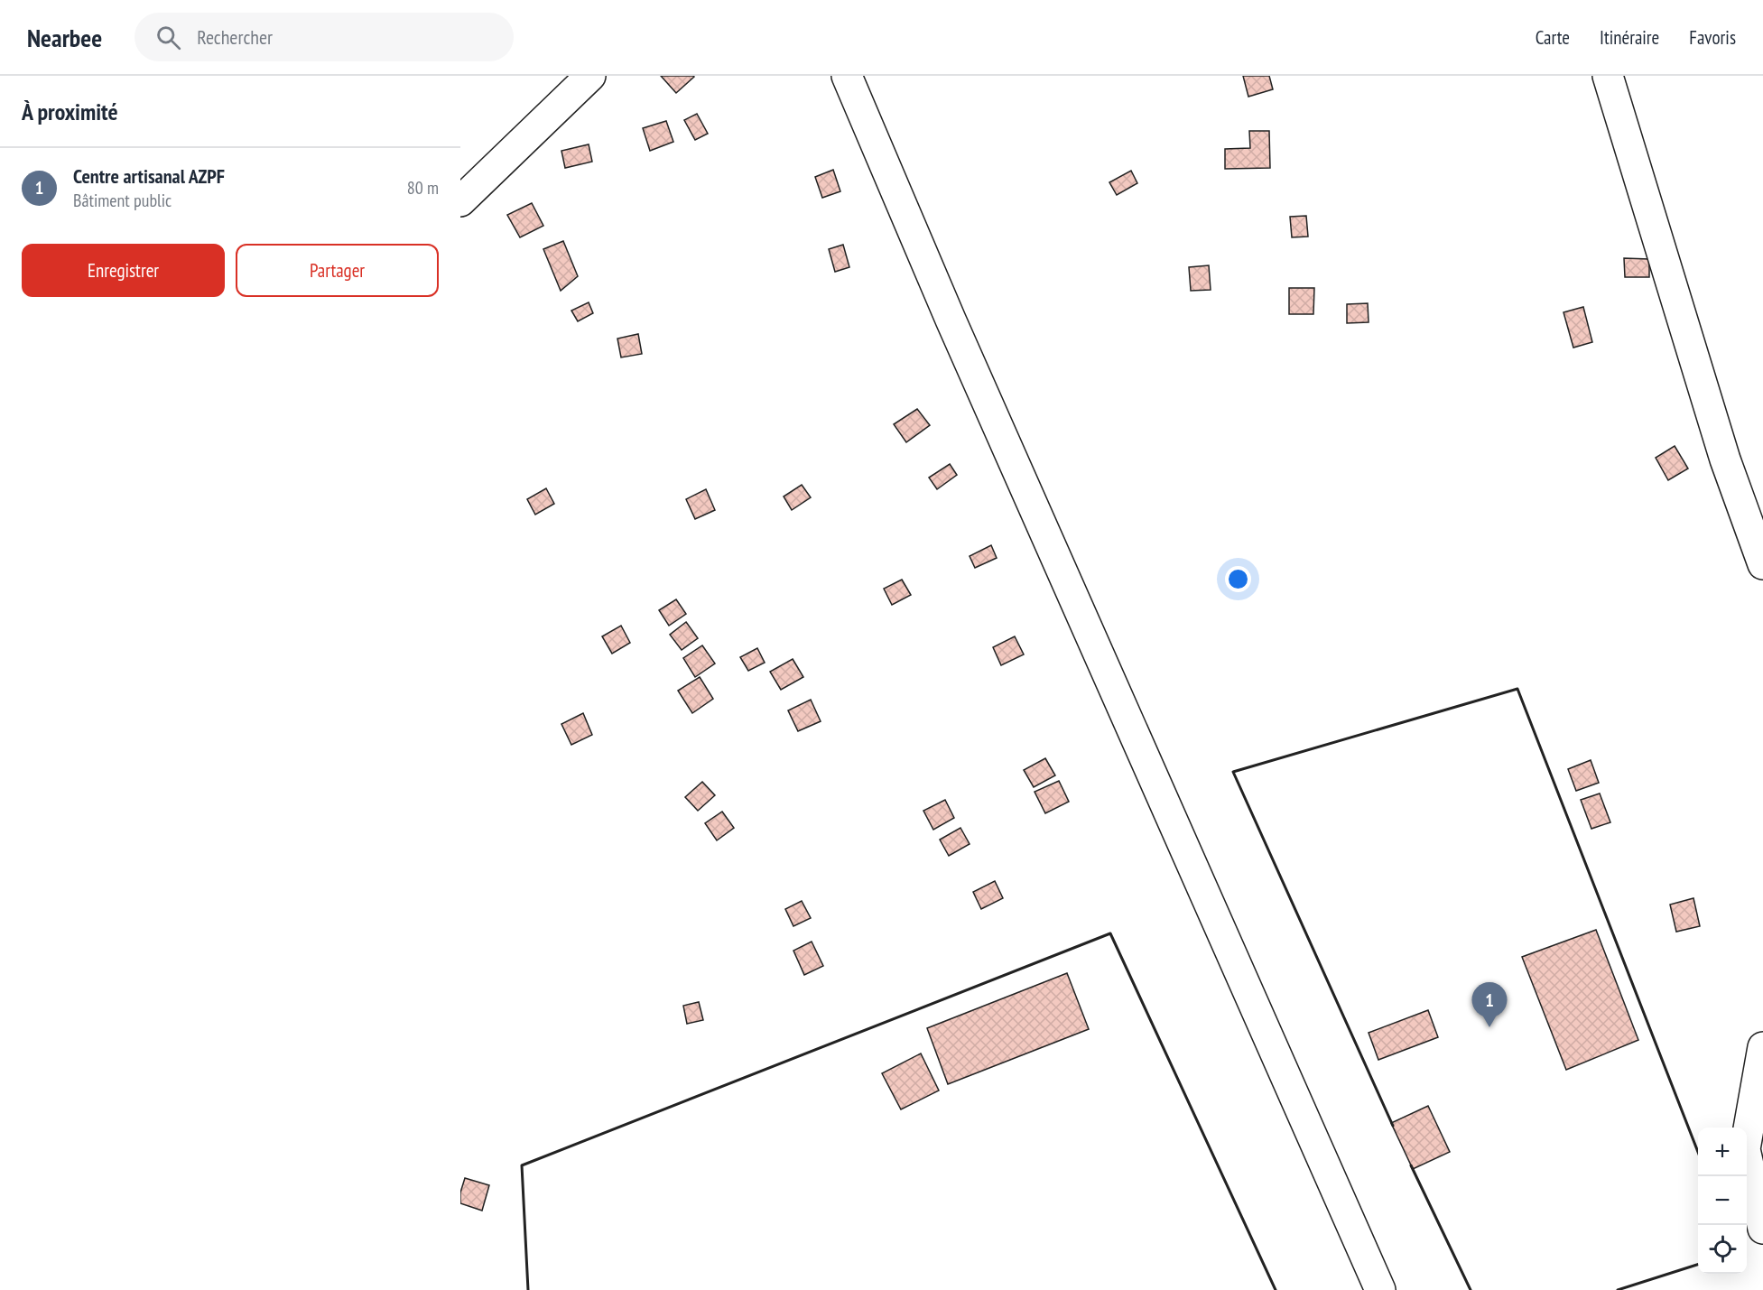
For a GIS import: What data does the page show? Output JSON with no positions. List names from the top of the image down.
{
  "page": {
    "header": "Nearbee",
    "search": "Rechercher",
    "nav": ["Carte", "Itinéraire", "Favoris"],
    "heading": "À proximité",
    "list": [
      {
        "mark": "1",
        "name": "Centre artisanal AZPF",
        "note": "Bâtiment public",
        "value": "80 m"
      }
    ],
    "buttons": ["Enregistrer", "Partager"],
    "pins": "1",
    "map_buttons": ["+", "−"]
  }
}
